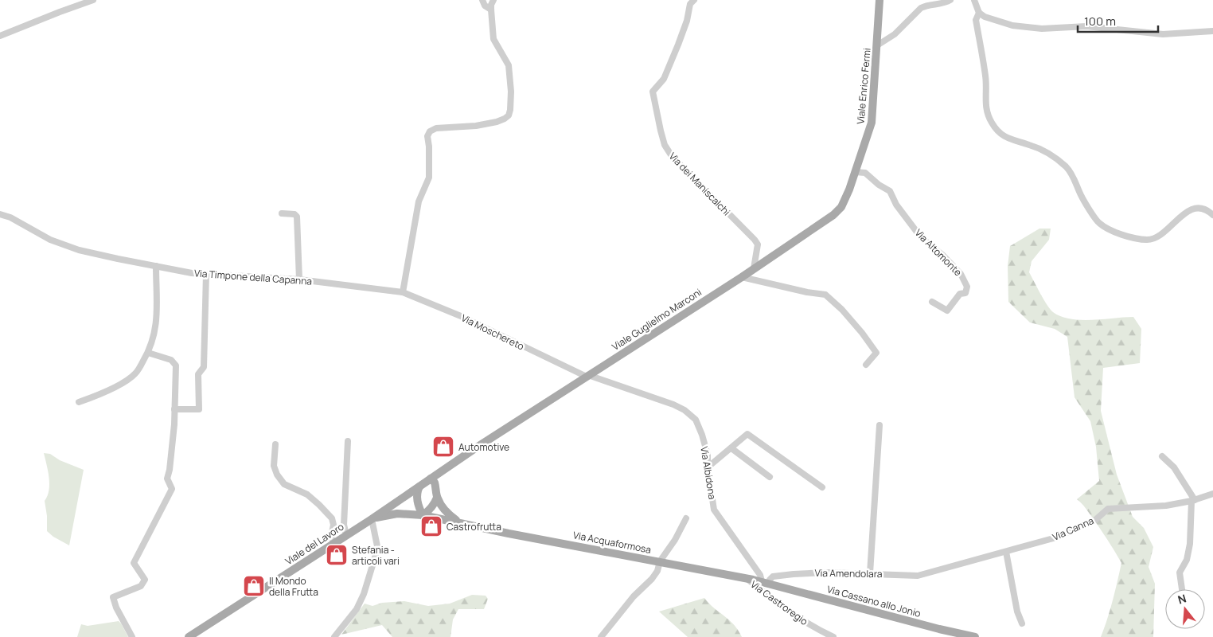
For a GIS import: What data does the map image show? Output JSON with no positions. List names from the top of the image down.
{
  "streets": {
    "main road": [
      "Viale Enrico Fermi",
      "Viale Guglielmo Marconi",
      "Via Acquaformosa",
      "Viale del Lavoro",
      "Via Cassano allo Jonio"
    ],
    "street": [
      "Via dei Maniscalchi",
      "Via Altomonte",
      "Via Timpone della Capanna",
      "Via Moschereto",
      "Via Albidona",
      "Via Canna",
      "Via Amendolara",
      "Via Castroregio"
    ]
  },
  "crossings": [
    ["Viale Enrico Fermi", "Via Altomonte"],
    ["Viale Enrico Fermi", "Viale Guglielmo Marconi"],
    ["Via dei Maniscalchi", "Viale Guglielmo Marconi"],
    ["Via Altomonte", "Viale Guglielmo Marconi"],
    ["Via Timpone della Capanna", "Via Moschereto"],
    ["Viale Guglielmo Marconi", "Via Moschereto"],
    ["Viale Guglielmo Marconi", "Via Albidona"],
    ["Viale Guglielmo Marconi", "Viale del Lavoro"],
    ["Via Moschereto", "Via Albidona"],
    ["Via Albidona", "Via Acquaformosa"],
    ["Via Albidona", "Via Amendolara"],
    ["Via Albidona", "Via Cassano allo Jonio"],
    ["Via Canna", "Via Amendolara"],
    ["Via Acquaformosa", "Viale del Lavoro"],
    ["Via Acquaformosa", "Via Amendolara"],
    ["Via Acquaformosa", "Via Cassano allo Jonio"],
    ["Via Acquaformosa", "Via Castroregio"],
    ["Via Amendolara", "Via Cassano allo Jonio"]
  ],
  "places": {
    "shop": [
      "Automotive",
      "Castrofrutta",
      "Stefania - articoli vari",
      "Il Mondo della Frutta"
    ]
  },
  "scale_bar": "100 m",
  "north": "top"
}
